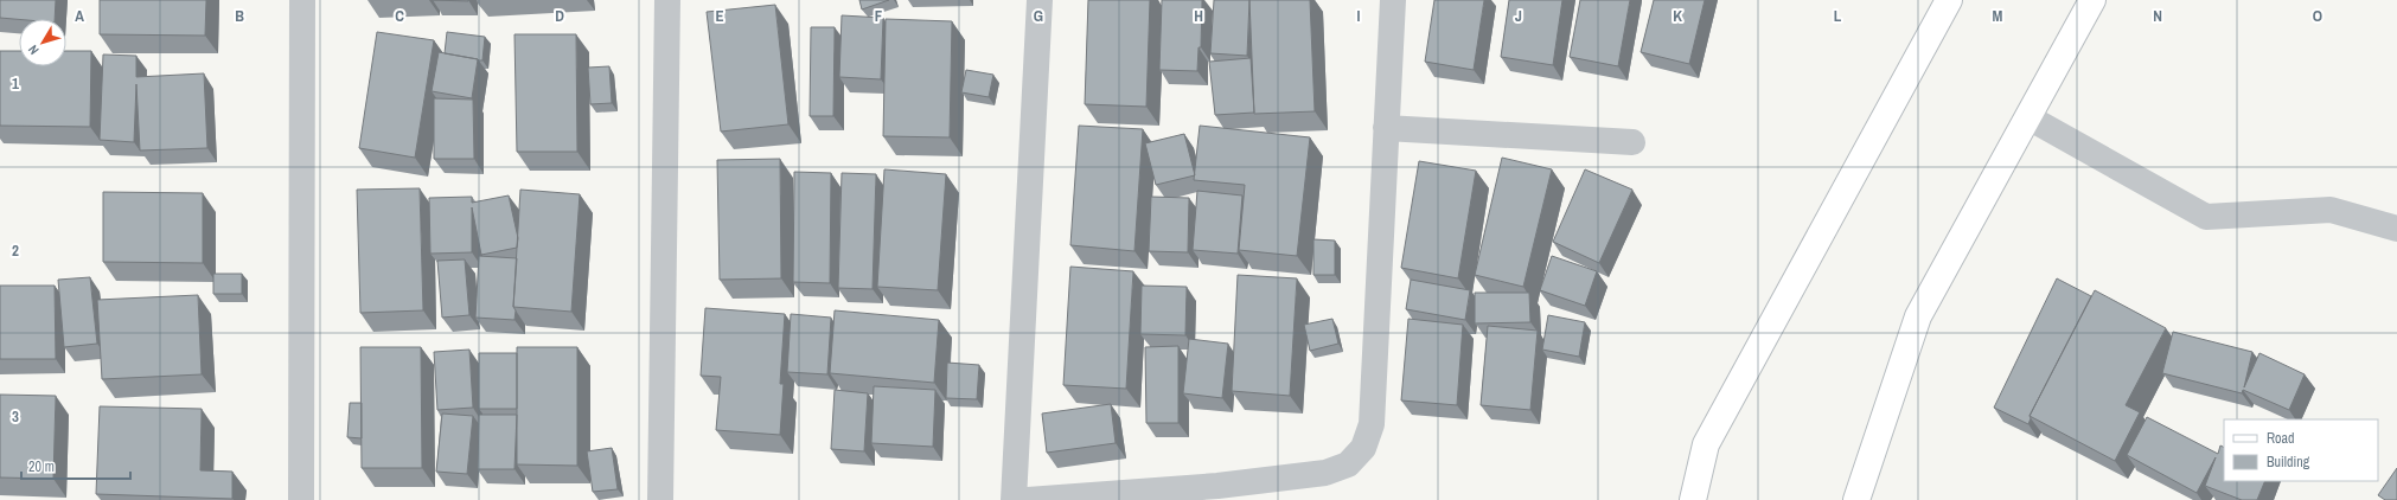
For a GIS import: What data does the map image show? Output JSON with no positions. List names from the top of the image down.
{
  "legend": ["Road", "Building"],
  "scale_bar": "20 m",
  "north": "bottom left",
  "grid": {
    "columns": [
      "A",
      "B",
      "C",
      "D",
      "E",
      "F",
      "G",
      "H",
      "I",
      "J",
      "K",
      "L",
      "M",
      "N",
      "O"
    ],
    "rows": ["1", "2", "3"]
  }
}
